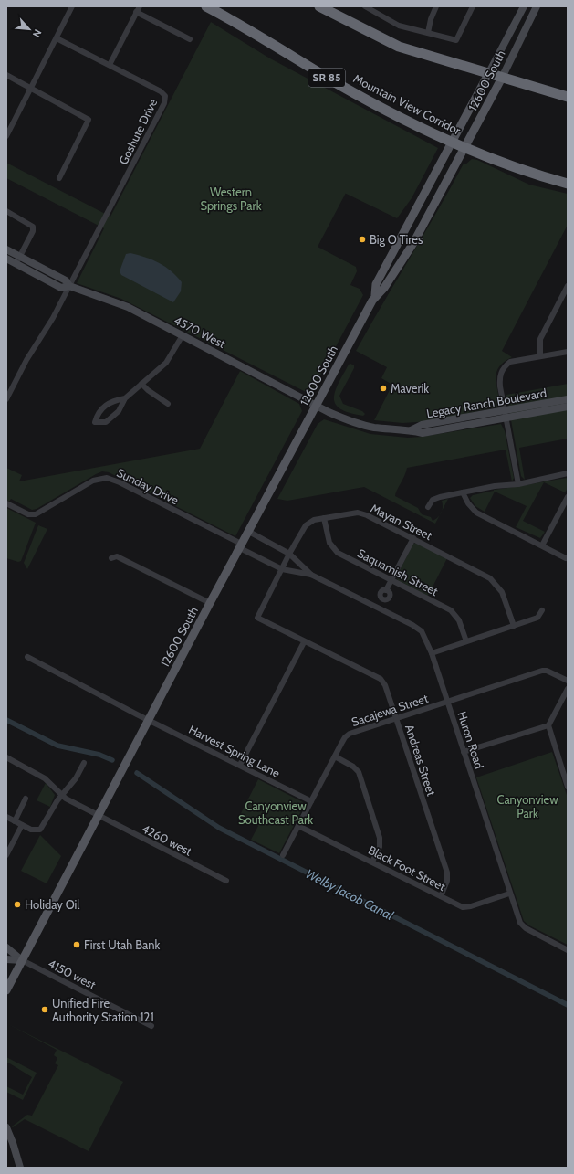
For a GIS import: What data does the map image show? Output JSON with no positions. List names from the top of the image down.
{
  "streets": {
    "highway": ["SR 85", "Mountain View Corridor"],
    "main road": ["12600 South", "4570 West", "Legacy Ranch Boulevard"],
    "street": [
      "Goshute Drive",
      "Sunday Drive",
      "Mayan Street",
      "Saquamish Street",
      "Sacajewa Street",
      "Huron Road",
      "Harvest Spring Lane",
      "Andreas Street",
      "4260 west",
      "Black Foot Street",
      "4150 west"
    ]
  },
  "crossings": [
    ["12600 South", "Mountain View Corridor"],
    ["12600 South", "4570 West"],
    ["12600 South", "Legacy Ranch Boulevard"],
    ["12600 South", "Sunday Drive"],
    ["12600 South", "Huron Road"],
    ["12600 South", "Harvest Spring Lane"],
    ["12600 South", "4260 west"],
    ["12600 South", "4150 west"],
    ["Goshute Drive", "4570 West"],
    ["4570 West", "Legacy Ranch Boulevard"],
    ["Sunday Drive", "Huron Road"],
    ["Mayan Street", "Saquamish Street"],
    ["Mayan Street", "Huron Road"],
    ["Mayan Street", "Andreas Street"],
    ["Sacajewa Street", "Huron Road"],
    ["Sacajewa Street", "Harvest Spring Lane"],
    ["Sacajewa Street", "Andreas Street"],
    ["Sacajewa Street", "Black Foot Street"],
    ["Huron Road", "Black Foot Street"],
    ["Andreas Street", "Black Foot Street"]
  ],
  "water": ["Welby Jacob Canal"],
  "parks": ["Western Springs Park", "Canyonview Park", "Canyonview Southeast Park"],
  "places": [
    "Big O Tires",
    "Maverik",
    "Holiday Oil",
    "First Utah Bank",
    "Unified Fire Authority Station 121"
  ],
  "north": "bottom right"
}
